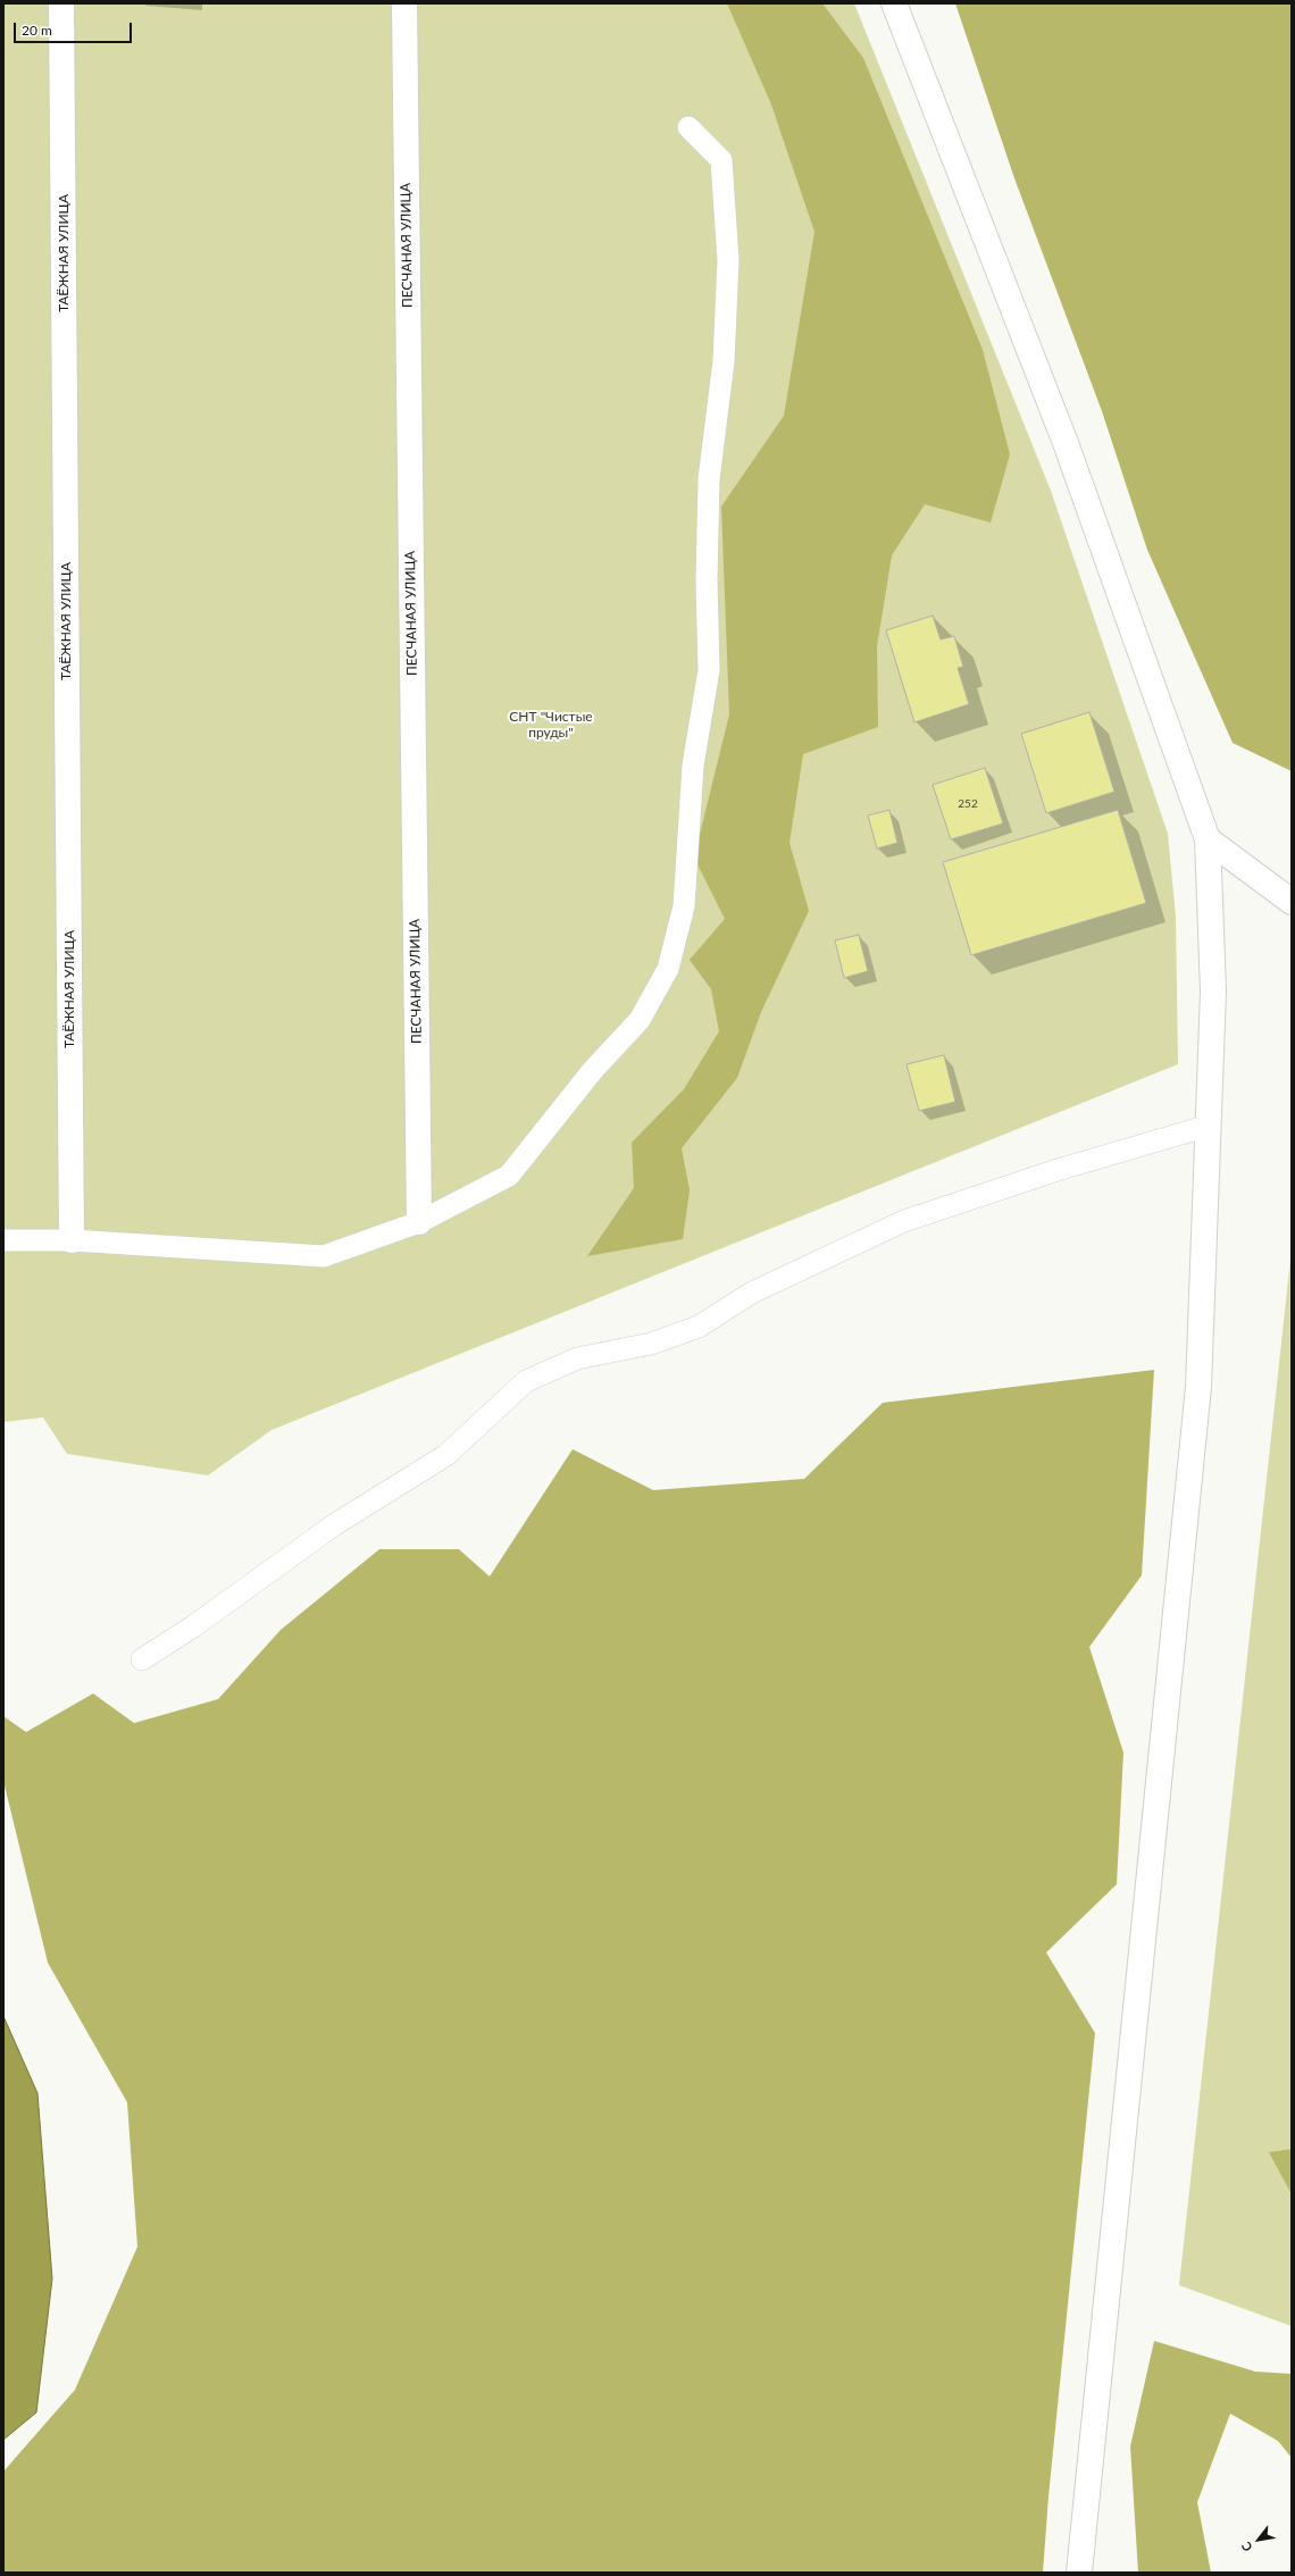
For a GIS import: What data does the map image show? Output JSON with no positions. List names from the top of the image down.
{
  "streets": {
    "street": ["ПЕСЧАНАЯ УЛИЦА", "ТАЁЖНАЯ УЛИЦА"]
  },
  "parks": ["СНТ \"Чистые пруды\""],
  "house_numbers": ["252"],
  "scale_bar": "20 m",
  "north": "bottom left"
}
